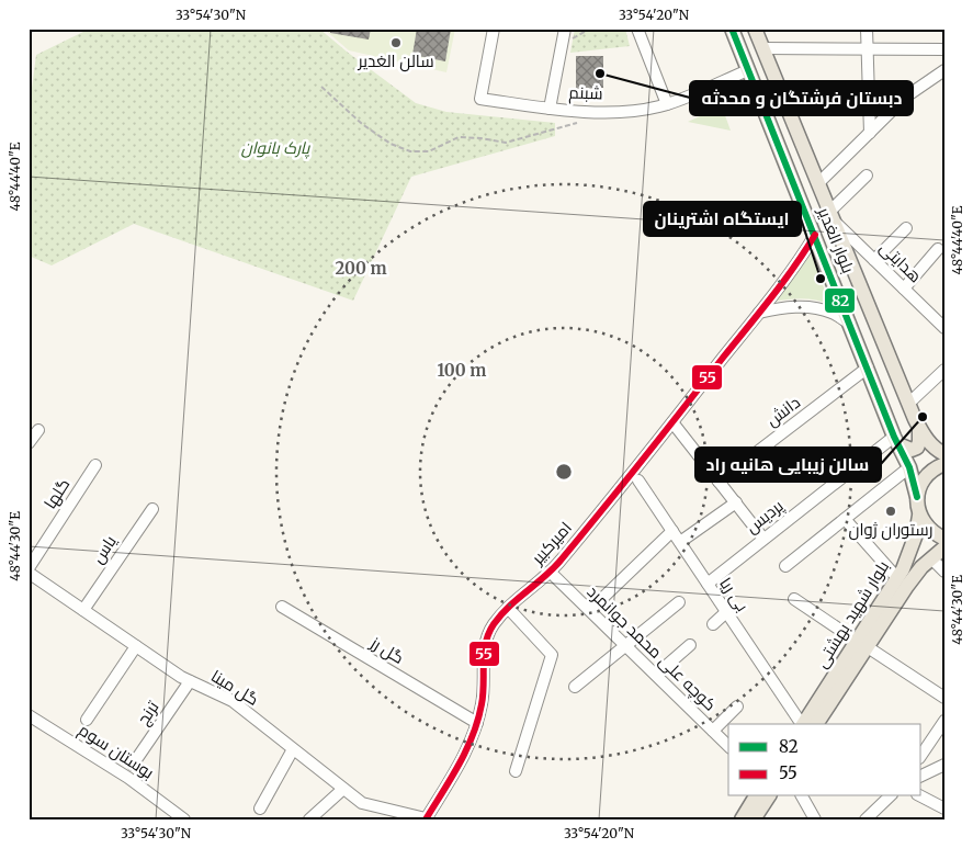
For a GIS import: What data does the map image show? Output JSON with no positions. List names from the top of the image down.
{
  "streets": {
    "main road": ["بلوار الغدیر", "بلوار شهید بهشتی"],
    "street": [
      "شبنم",
      "هدایتی",
      "دانش",
      "گلها",
      "پردیس",
      "امیرکبیر",
      "یاس",
      "بی ریا",
      "کوچه علی محمد جوانمرد",
      "گل رز",
      "گل مینا",
      "ترنج",
      "بوستان سوم"
    ]
  },
  "crossings": [
    ["شبنم", "بلوار الغدیر"],
    ["بلوار الغدیر", "هدایتی"],
    ["بلوار الغدیر", "دانش"],
    ["بلوار الغدیر", "پردیس"],
    ["بلوار الغدیر", "امیرکبیر"],
    ["بلوار الغدیر", "بلوار شهید بهشتی"],
    ["پردیس", "بی ریا"],
    ["امیرکبیر", "کوچه علی محمد جوانمرد"],
    ["امیرکبیر", "گل رز"],
    ["امیرکبیر", "گل مینا"],
    ["یاس", "گل مینا"],
    ["گل مینا", "ترنج"]
  ],
  "parks": ["پارک بانوان"],
  "places": [
    "سالن الغدیر",
    "دبستان فرشتگان و محدثه",
    "ایستگاه اشترینان",
    "سالن زیبایی هانيه راد",
    "رستوران ژوان"
  ],
  "lines": ["transit line 82", "transit line 55"],
  "legend": ["82", "55"],
  "coordinates": [
    "33°54'30\"N",
    "33°54'20\"N",
    "48°44'40\"E",
    "48°44'30\"E"
  ],
  "rings": ["200 m", "100 m"]
}
